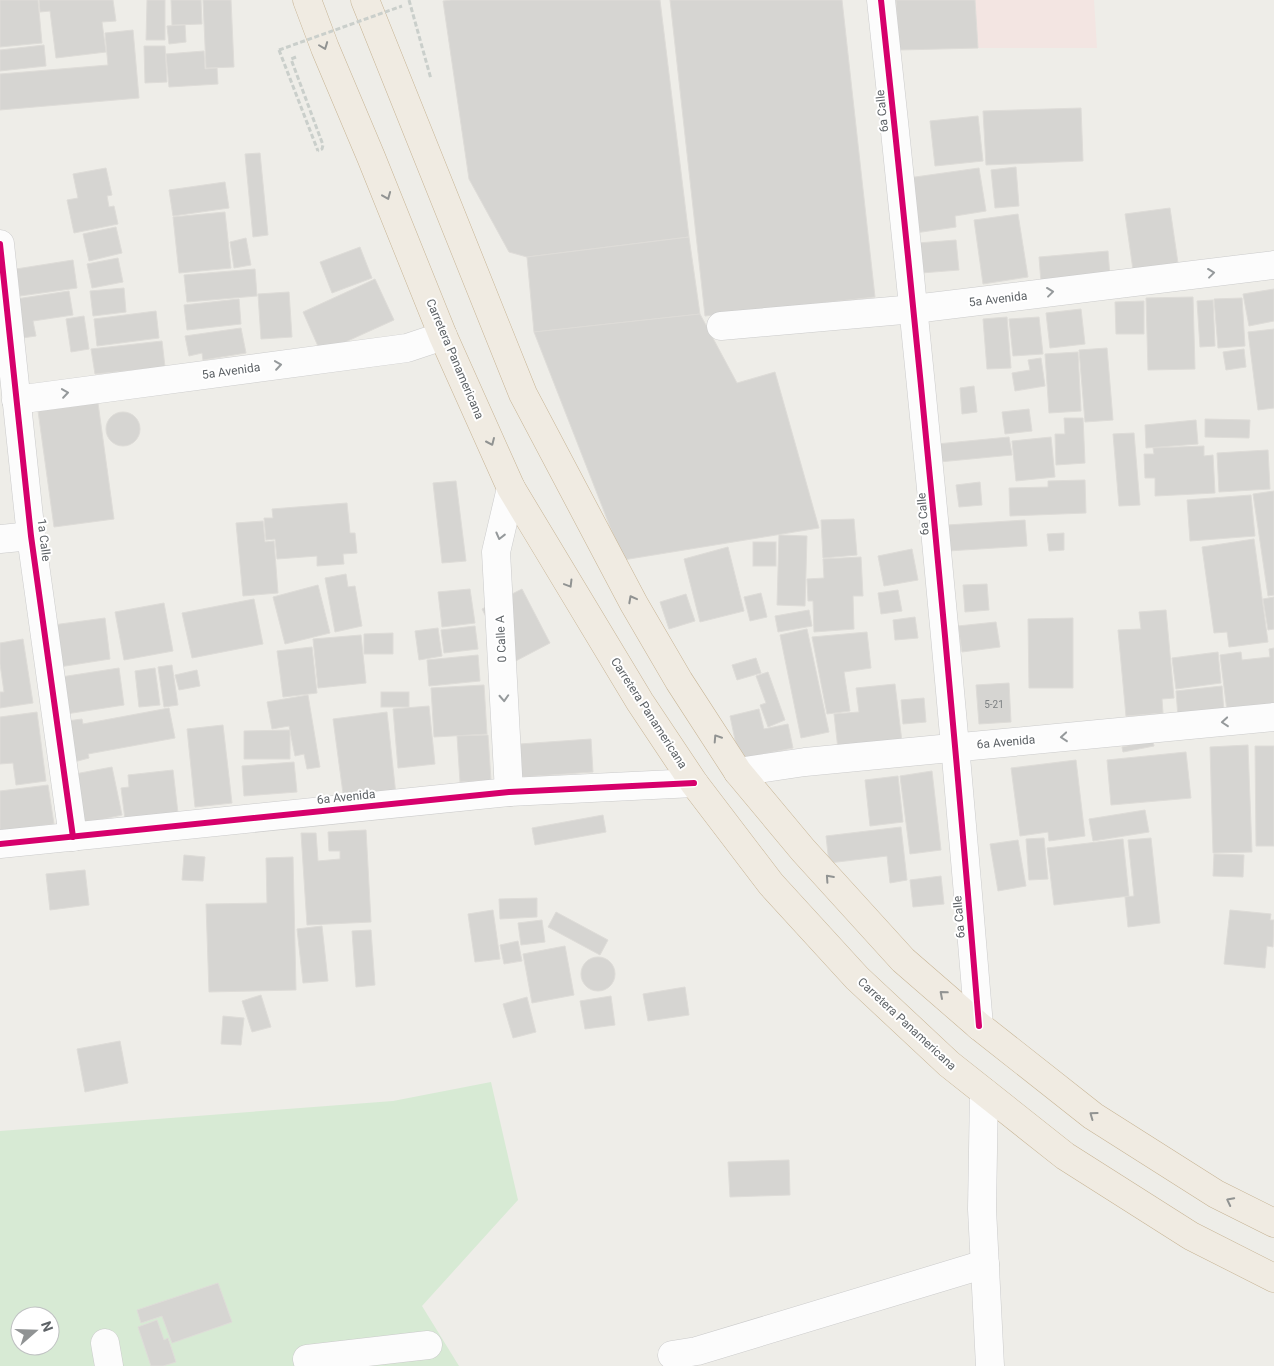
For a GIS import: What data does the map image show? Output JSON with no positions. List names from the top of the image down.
{
  "streets": {
    "highway": ["Carretera Panamericana"],
    "street": [
      "6a Calle",
      "5a Avenida",
      "1a Calle",
      "0 Calle A",
      "6a Avenida"
    ]
  },
  "crossings": [
    ["6a Calle", "5a Avenida"],
    ["6a Calle", "6a Avenida"],
    ["5a Avenida", "Carretera Panamericana"],
    ["5a Avenida", "1a Calle"],
    ["Carretera Panamericana", "0 Calle A"],
    ["Carretera Panamericana", "6a Avenida"],
    ["1a Calle", "6a Avenida"],
    ["0 Calle A", "6a Avenida"]
  ],
  "one_way": ["5a Avenida", "0 Calle A"],
  "house_numbers": ["5-21"],
  "north": "right"
}
